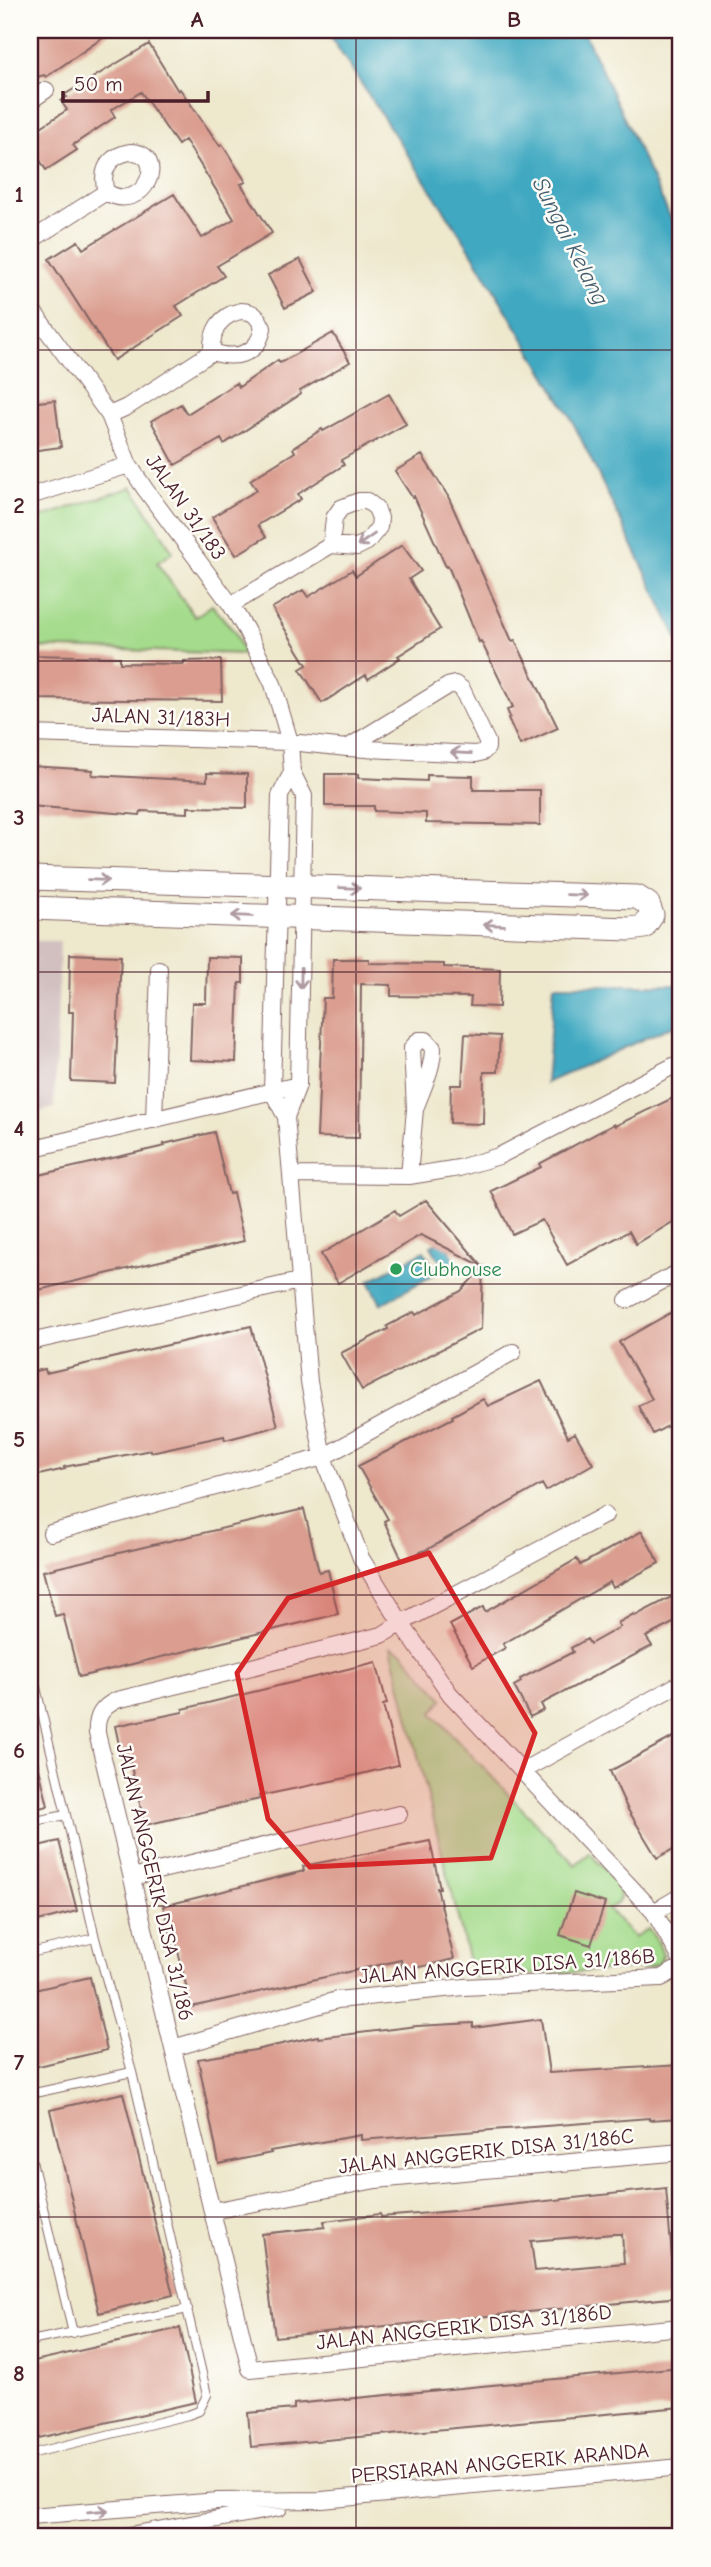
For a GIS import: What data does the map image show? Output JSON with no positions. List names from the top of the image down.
{
  "streets": {
    "street": [
      "JALAN 31/183",
      "JALAN 31/183H",
      "JALAN ANGGERIK DISA 31/186",
      "JALAN ANGGERIK DISA 31/186B",
      "JALAN ANGGERIK DISA 31/186C",
      "JALAN ANGGERIK DISA 31/186D",
      "PERSIARAN ANGGERIK ARANDA"
    ]
  },
  "crossings": [
    ["JALAN 31/183", "JALAN 31/183H"],
    ["JALAN ANGGERIK DISA 31/186", "JALAN ANGGERIK DISA 31/186B"],
    ["JALAN ANGGERIK DISA 31/186", "JALAN ANGGERIK DISA 31/186C"],
    ["JALAN ANGGERIK DISA 31/186", "JALAN ANGGERIK DISA 31/186D"]
  ],
  "water": ["Sungai Kelang"],
  "places": ["Clubhouse"],
  "scale_bar": "50 m",
  "grid": {
    "columns": ["A", "B"],
    "rows": [
      "1",
      "2",
      "3",
      "4",
      "5",
      "6",
      "7",
      "8"
    ]
  }
}
